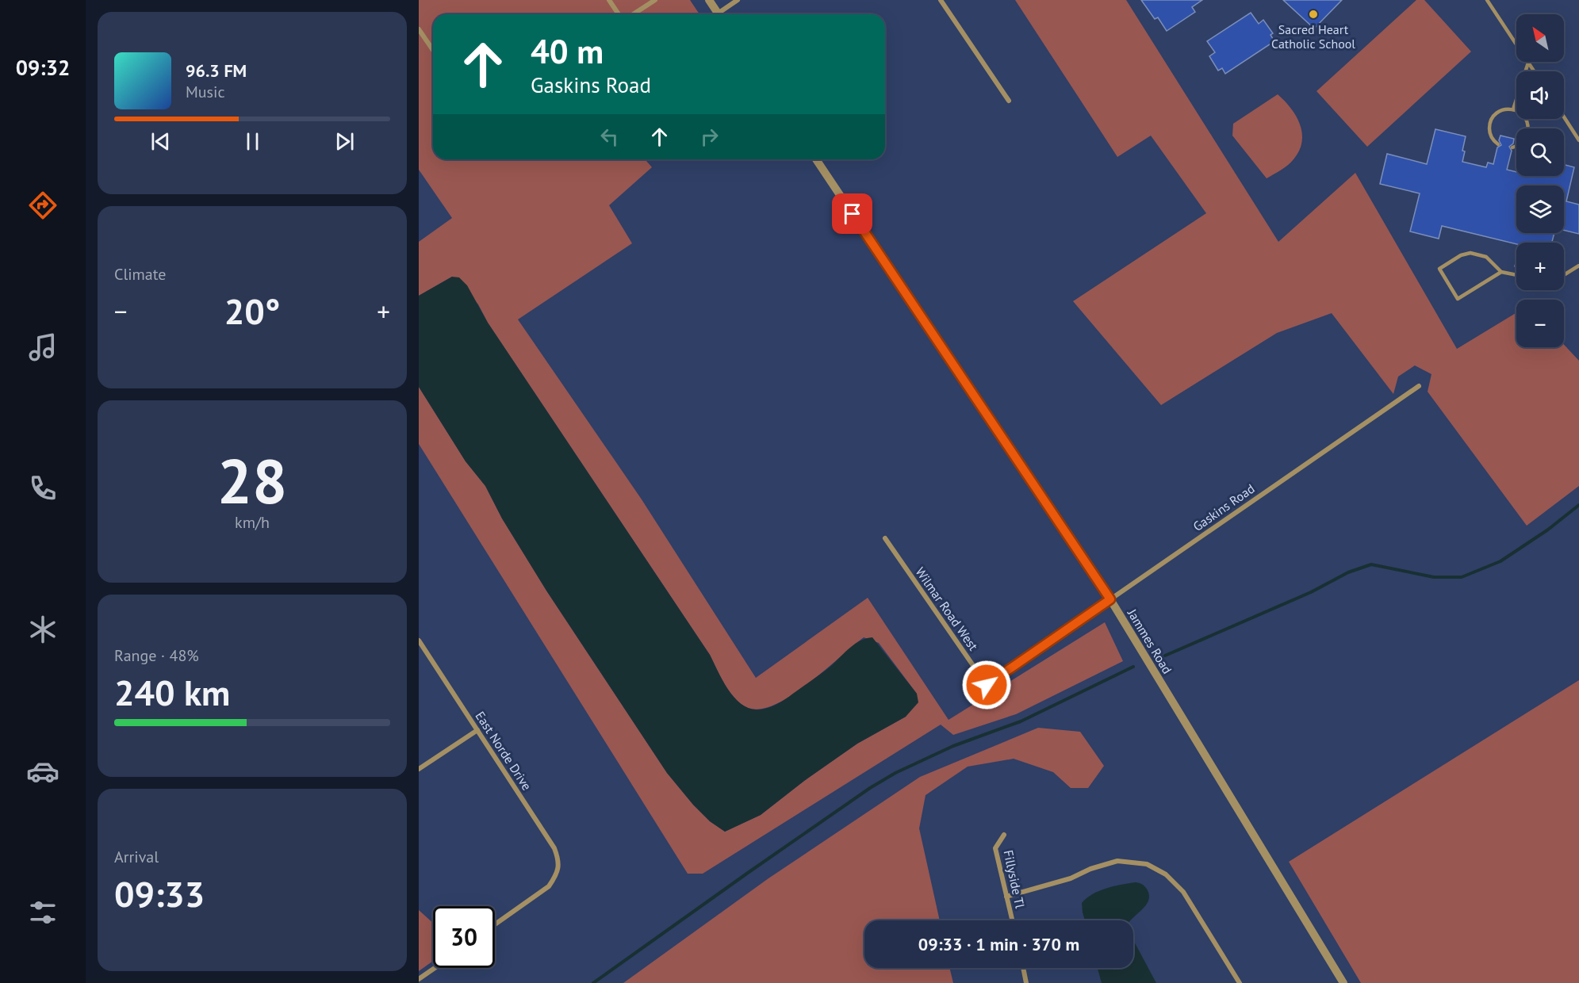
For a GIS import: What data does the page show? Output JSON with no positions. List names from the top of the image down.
{
  "streets": {
    "street": [
      "Gaskins Road",
      "Wilmar Road West",
      "Jammes Road",
      "East Norde Drive",
      "Fillyside Tl"
    ]
  },
  "crossings": [
    ["Gaskins Road", "Wilmar Road West"],
    ["Gaskins Road", "Jammes Road"]
  ],
  "places": ["Sacred Heart Catholic School"],
  "north": "top left",
  "page": {
    "tabs": "09:32",
    "map_buttons": ["+", "−"],
    "turn": ["40 m", "Gaskins Road"],
    "song": ["96.3 FM", "Music"],
    "tile": [
      "Climate",
      ["28", "km/h"],
      ["Range · 48%", "240 km"],
      ["Arrival", "09:33"]
    ],
    "heat": ["−", "20°", "+"],
    "limit": "30",
    "trip": "09:33 · 1 min · 370 m"
  }
}
